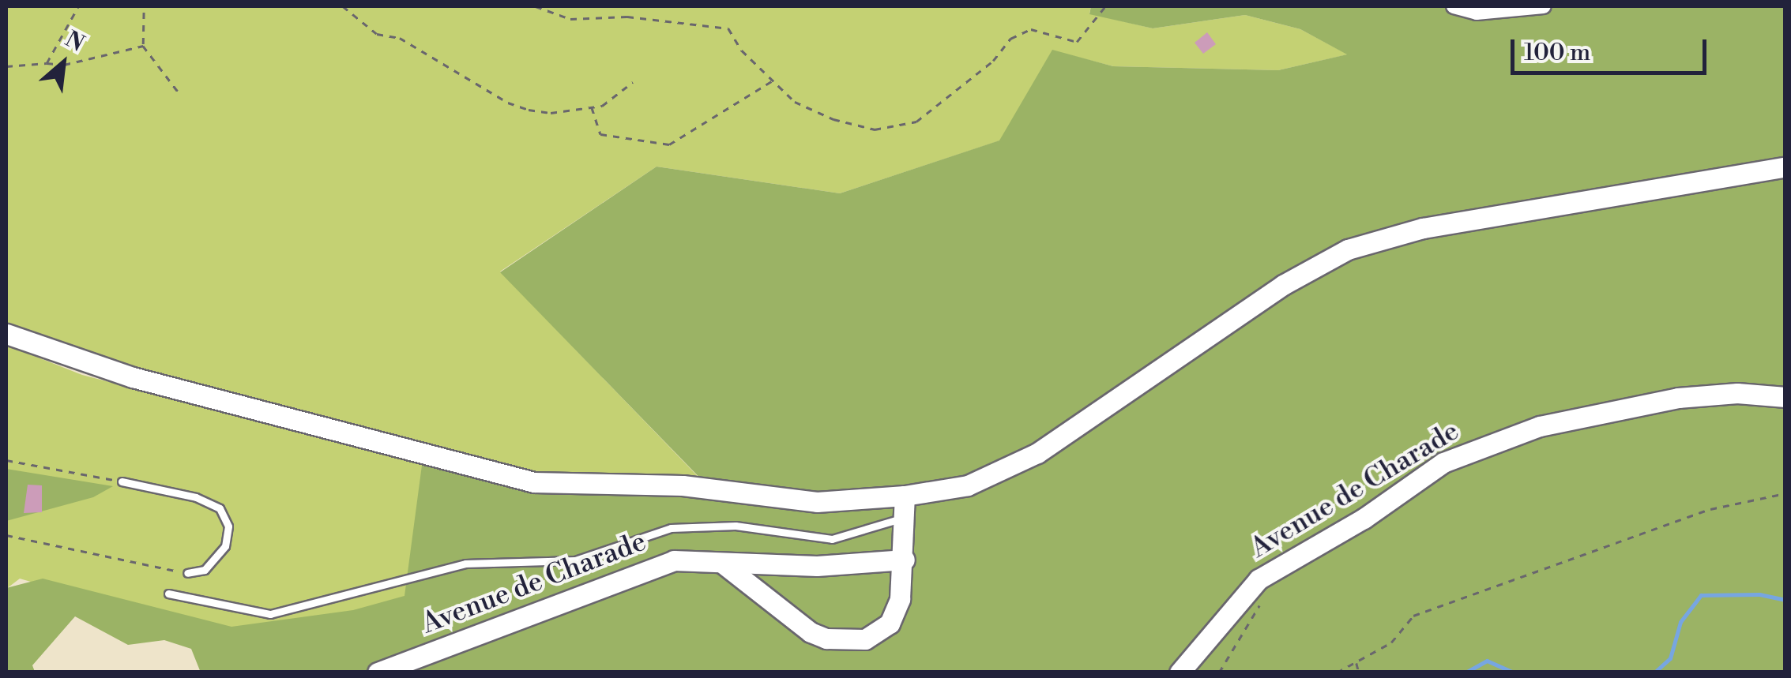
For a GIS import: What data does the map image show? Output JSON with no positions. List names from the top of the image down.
{
  "streets": {
    "street": ["Avenue de Charade"]
  },
  "scale_bar": "100 m",
  "north": "top right"
}
